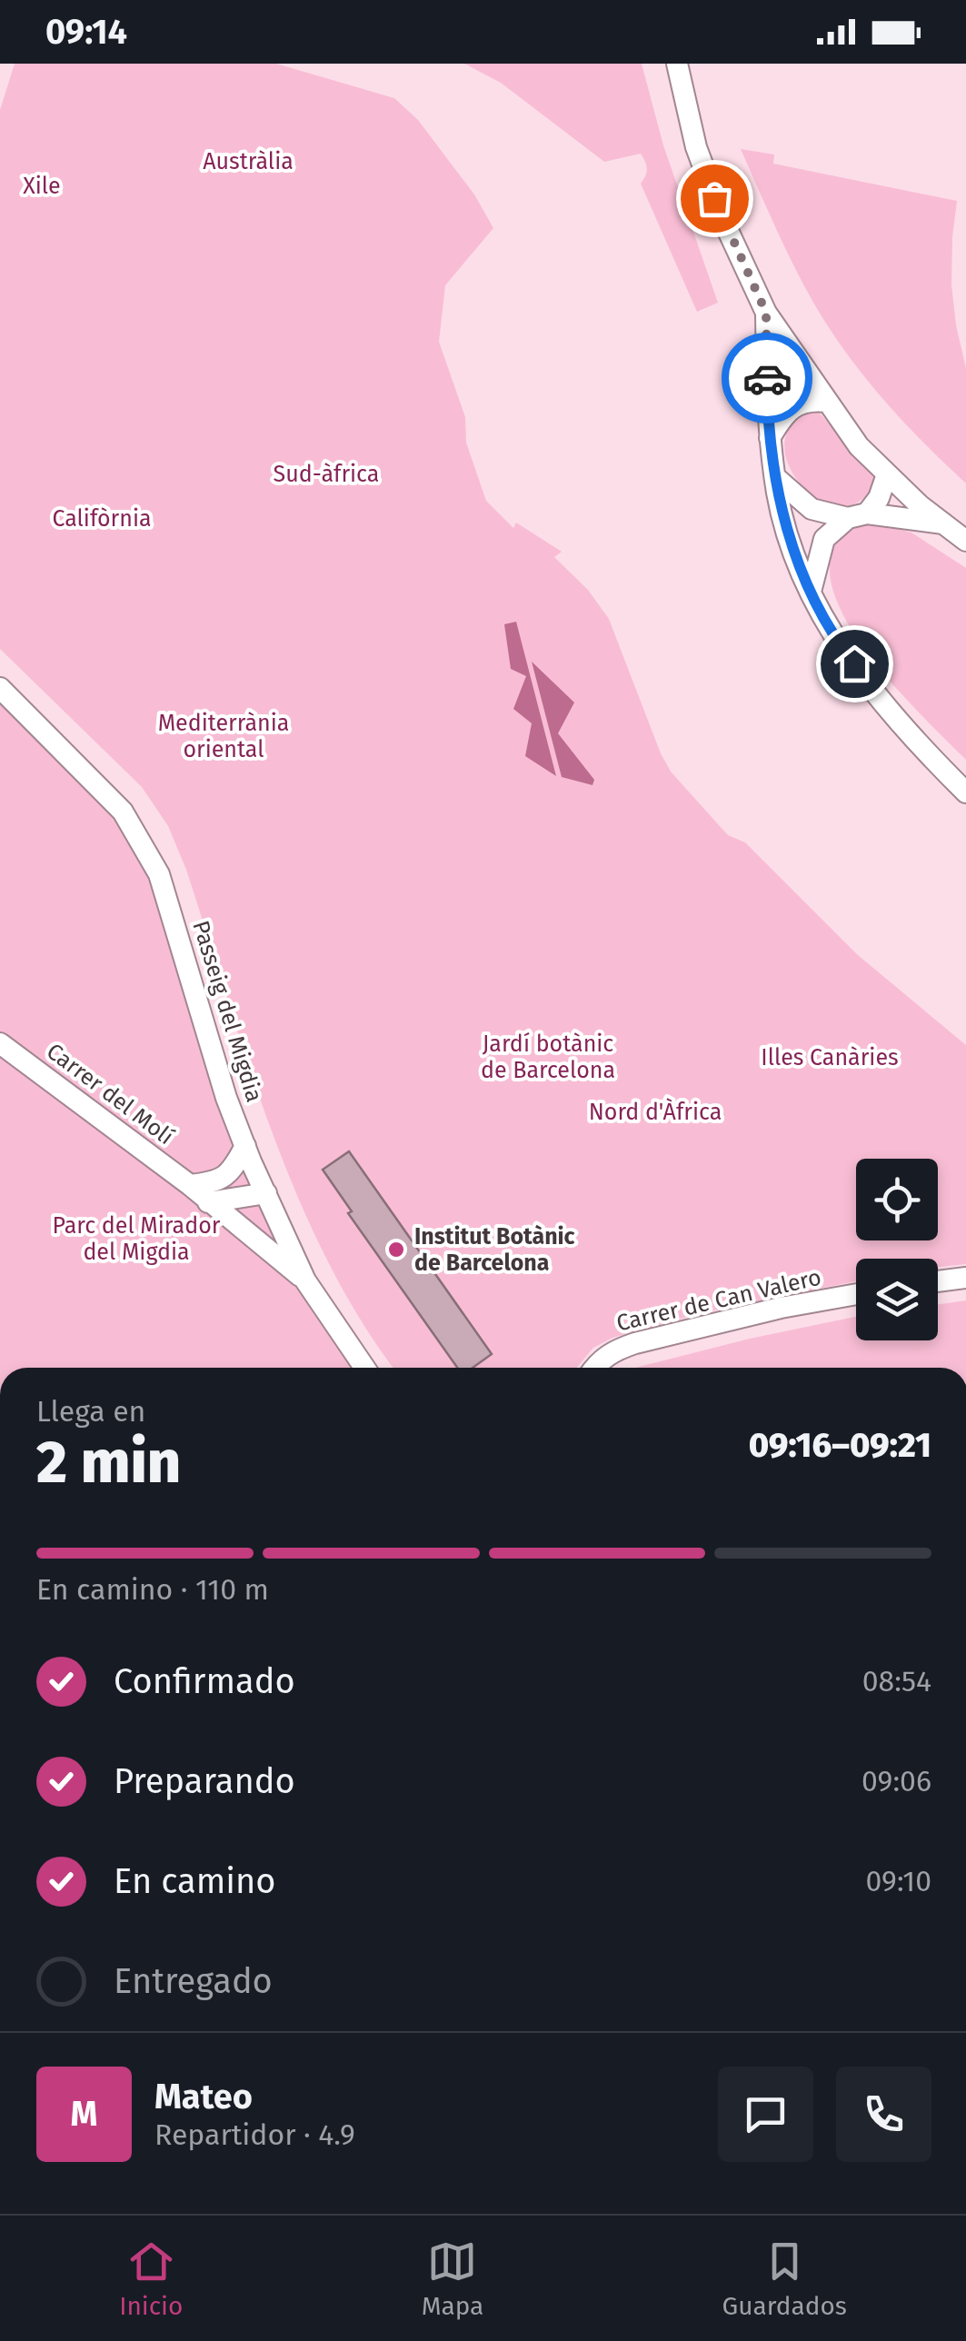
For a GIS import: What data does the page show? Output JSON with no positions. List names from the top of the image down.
{
  "streets": {
    "street": ["Passeig del Migdia", "Carrer del Molí", "Carrer de Can Valero"]
  },
  "crossings": [
    ["Passeig del Migdia", "Carrer del Molí"]
  ],
  "parks": [
    "Austràlia",
    "Xile",
    "Sud-àfrica",
    "Califòrnia",
    "Mediterrània oriental",
    "Jardí botànic de Barcelona",
    "Illes Canàries",
    "Nord d'Àfrica",
    "Parc del Mirador del Migdia"
  ],
  "places": ["Institut Botànic de Barcelona"],
  "page": {
    "status": "09:14",
    "heading": ["2 min", "Llega en", "09:16–09:21"],
    "panel": ["Mateo", "Repartidor · 4.9"],
    "bar": "En camino · 110 m",
    "list": [
      ["Confirmado", "08:54"],
      ["Preparando", "09:06"],
      ["En camino", "09:10"],
      "Entregado"
    ],
    "round": "M",
    "tabs": ["Inicio", "Mapa", "Guardados"]
  }
}
